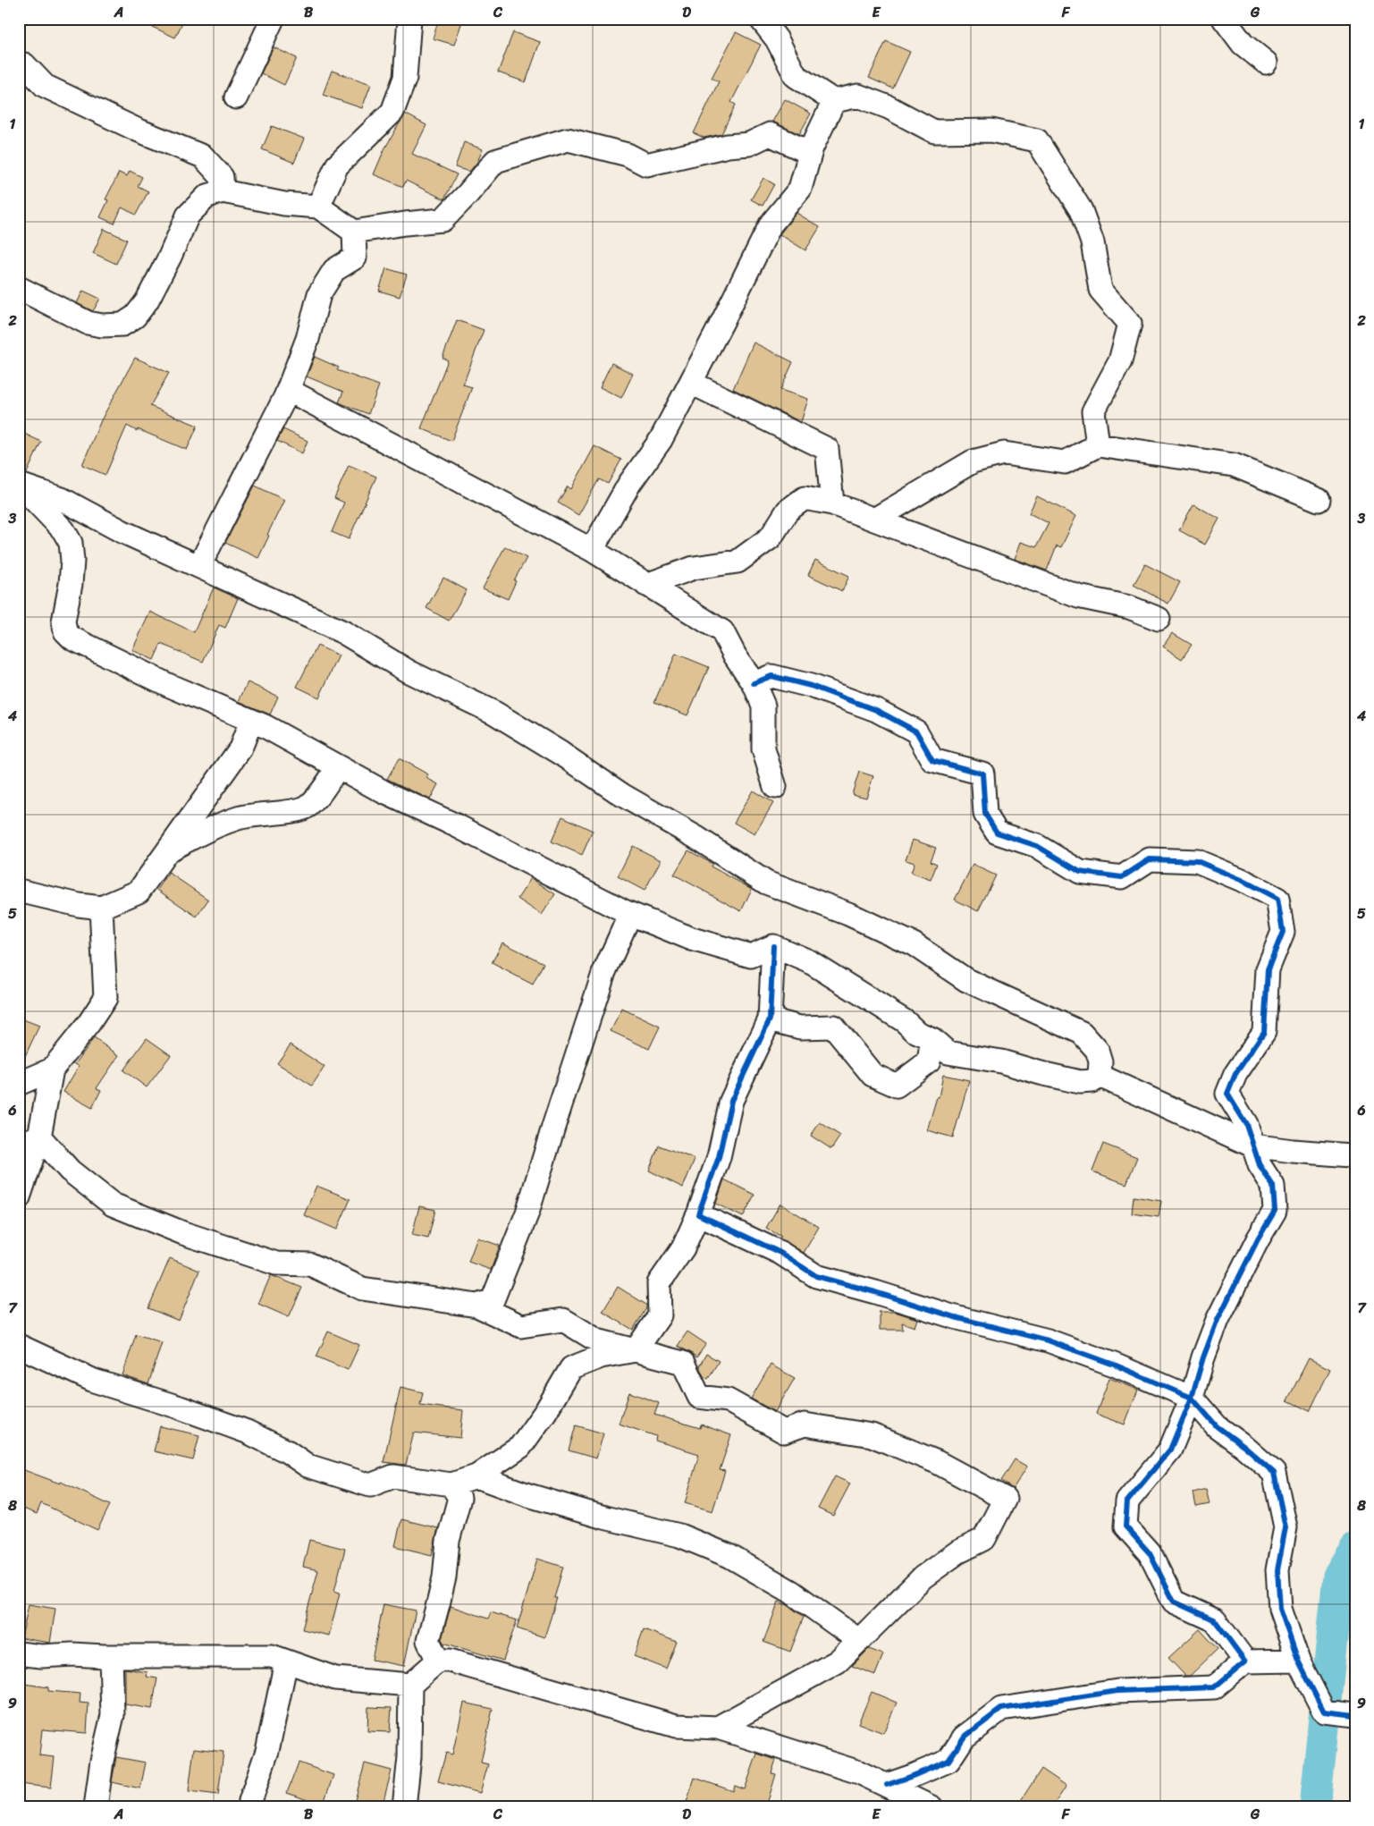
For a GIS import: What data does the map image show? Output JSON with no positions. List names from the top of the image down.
{
  "grid": {
    "columns": [
      "A",
      "B",
      "C",
      "D",
      "E",
      "F",
      "G"
    ],
    "rows": [
      "1",
      "2",
      "3",
      "4",
      "5",
      "6",
      "7",
      "8",
      "9"
    ]
  }
}
